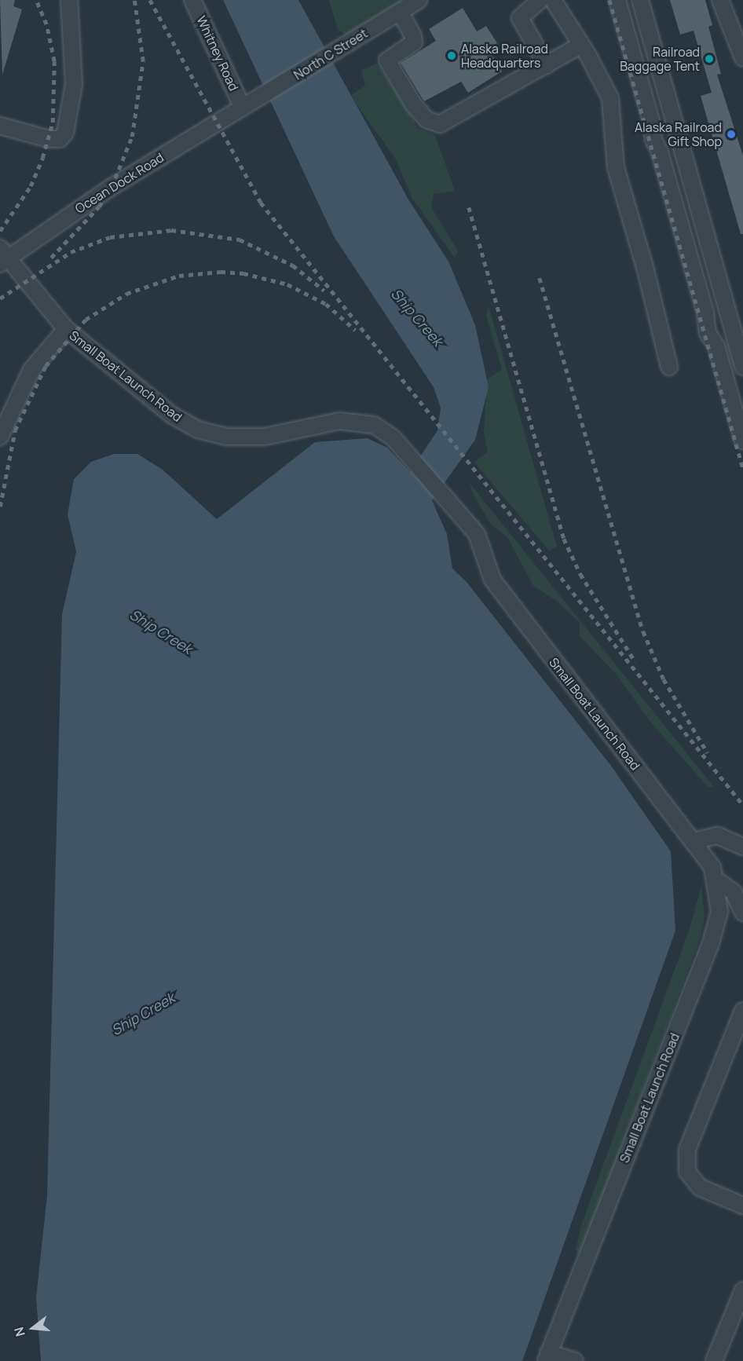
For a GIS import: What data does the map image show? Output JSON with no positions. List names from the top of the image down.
{
  "streets": {
    "street": [
      "Whitney Road",
      "North C Street",
      "Ocean Dock Road",
      "Small Boat Launch Road"
    ]
  },
  "crossings": [
    ["Whitney Road", "North C Street"],
    ["Whitney Road", "Ocean Dock Road"],
    ["North C Street", "Ocean Dock Road"],
    ["Ocean Dock Road", "Small Boat Launch Road"]
  ],
  "water": ["Ship Creek"],
  "places": ["Alaska Railroad Headquarters", "Railroad Baggage Tent", "Alaska Railroad Gift Shop"],
  "north": "left"
}
